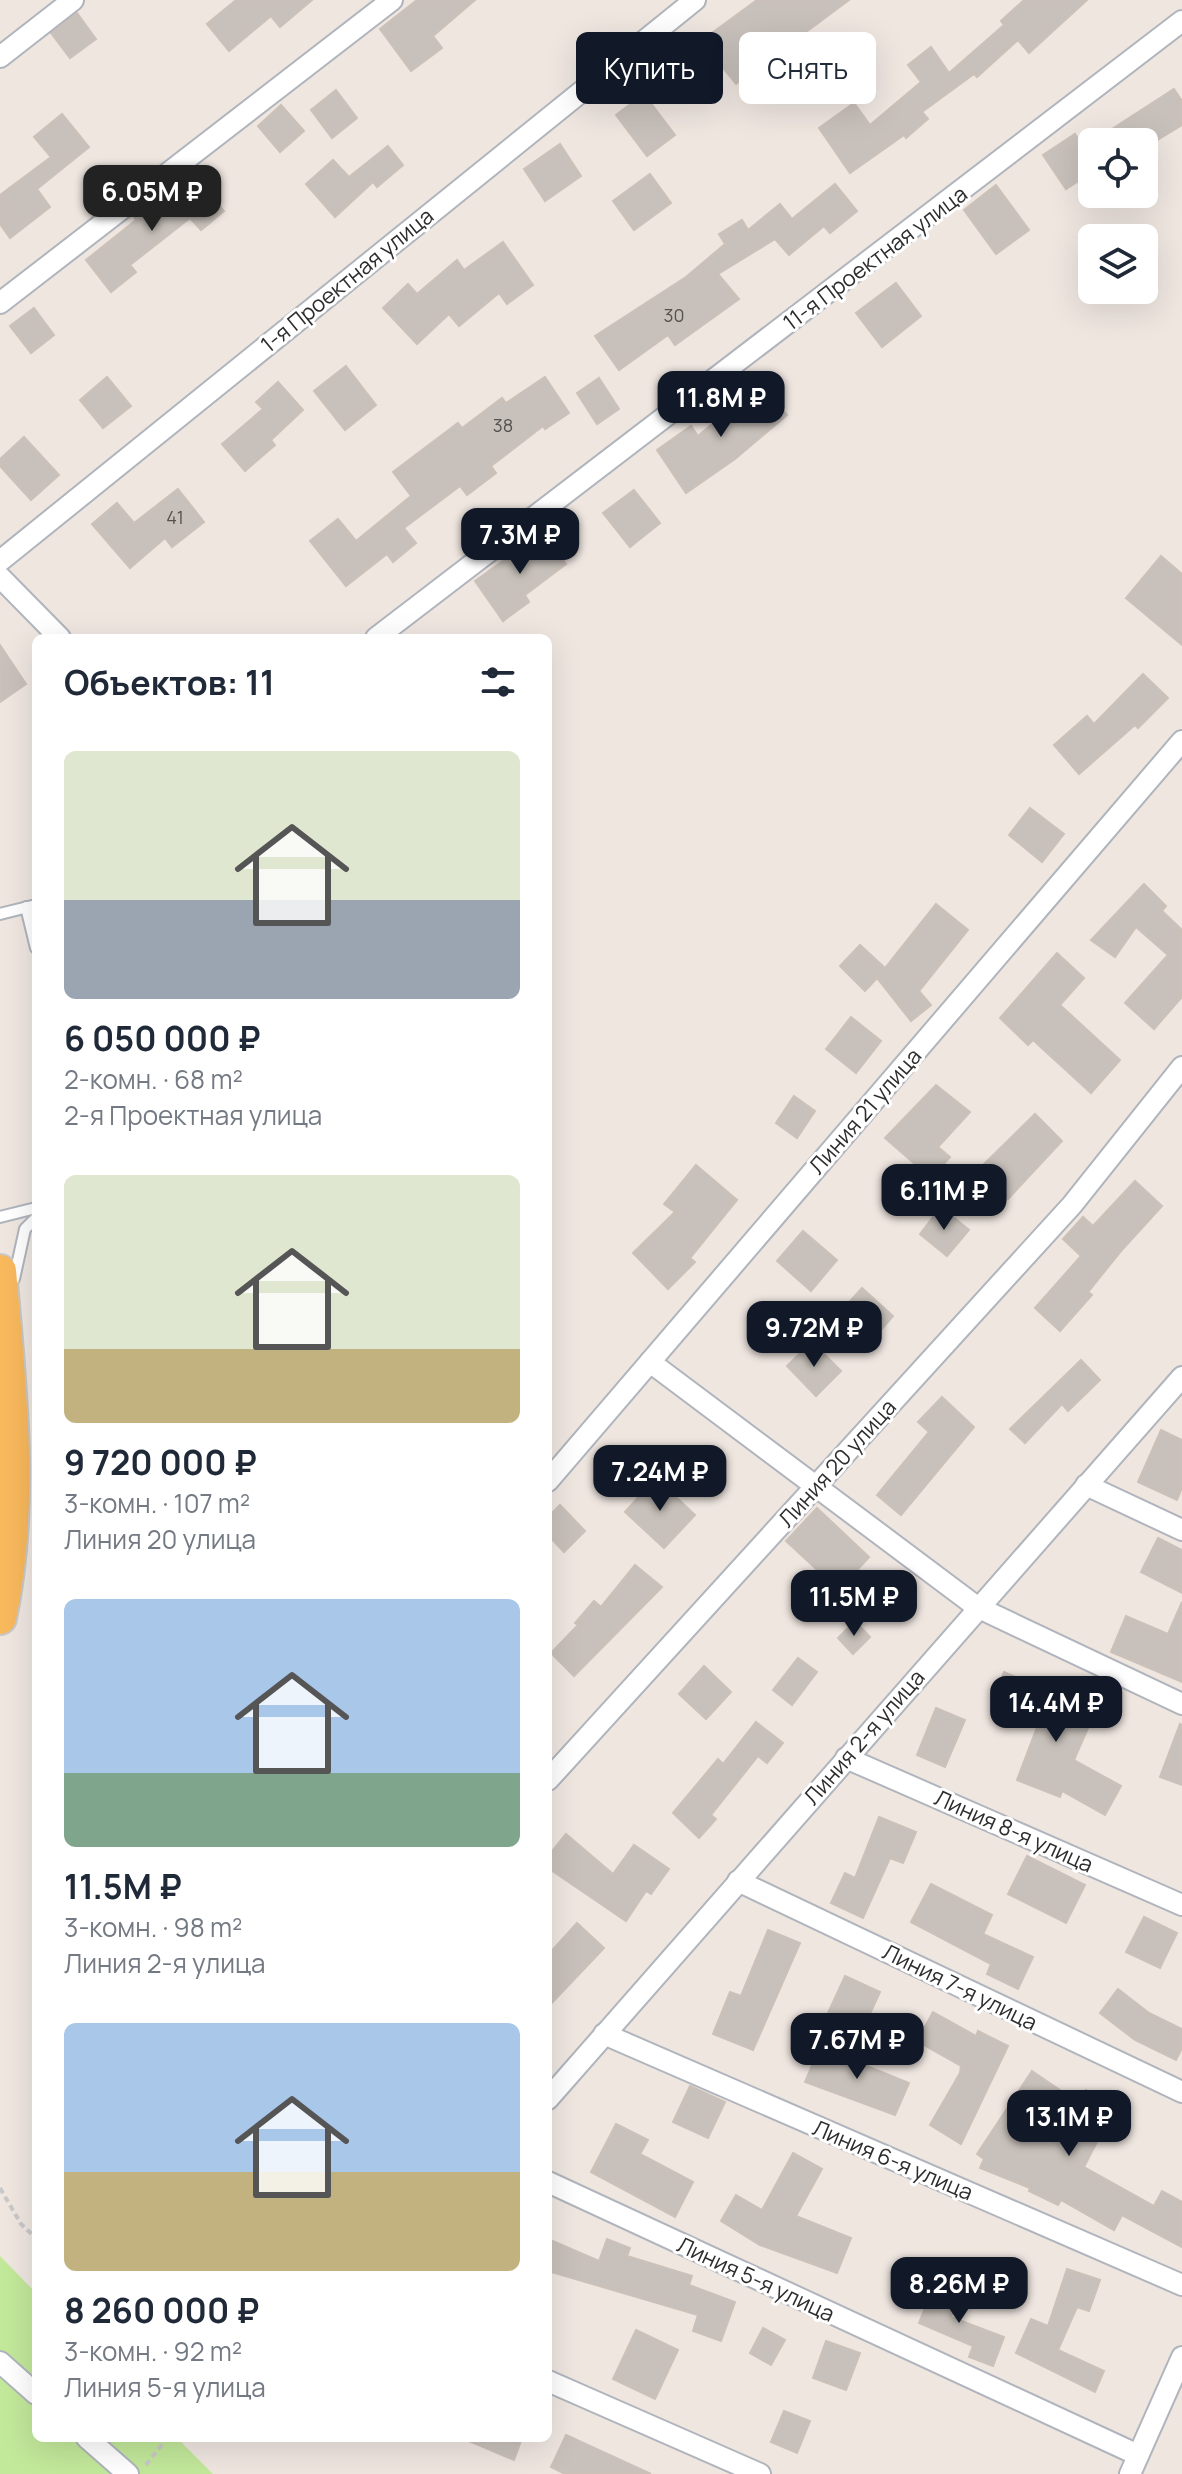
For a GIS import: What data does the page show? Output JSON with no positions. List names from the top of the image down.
{
  "streets": {
    "street": [
      "11-я Проектная улица",
      "1-я Проектная улица",
      "Линия 21 улица",
      "Линия 20 улица",
      "Линия 2-я улица",
      "Линия 8-я улица",
      "Линия 7-я улица",
      "Линия 6-я улица",
      "Линия 5-я улица"
    ]
  },
  "crossings": [
    ["Линия 2-я улица", "Линия 8-я улица"],
    ["Линия 2-я улица", "Линия 7-я улица"],
    ["Линия 2-я улица", "Линия 6-я улица"]
  ],
  "house_numbers": ["30", "38", "41"],
  "page": {
    "chip": ["Купить", "Снять"],
    "price": [
      "6.05M ₽",
      "11.8M ₽",
      "7.3M ₽",
      "6.11M ₽",
      "9.72M ₽",
      "7.24M ₽",
      "11.5M ₽",
      "14.4M ₽",
      "7.67M ₽",
      "13.1M ₽",
      "8.26M ₽"
    ],
    "heading": "Объектов: 11",
    "list": [
      {
        "name": "6 050 000 ₽",
        "note": "2-комн. · 68 m² · 2-я Проектная улица"
      },
      {
        "name": "9 720 000 ₽",
        "note": "3-комн. · 107 m² · Линия 20 улица"
      },
      {
        "name": "11.5M ₽",
        "note": "3-комн. · 98 m² · Линия 2-я улица"
      },
      {
        "name": "8 260 000 ₽",
        "note": "3-комн. · 92 m² · Линия 5-я улица"
      }
    ]
  }
}
